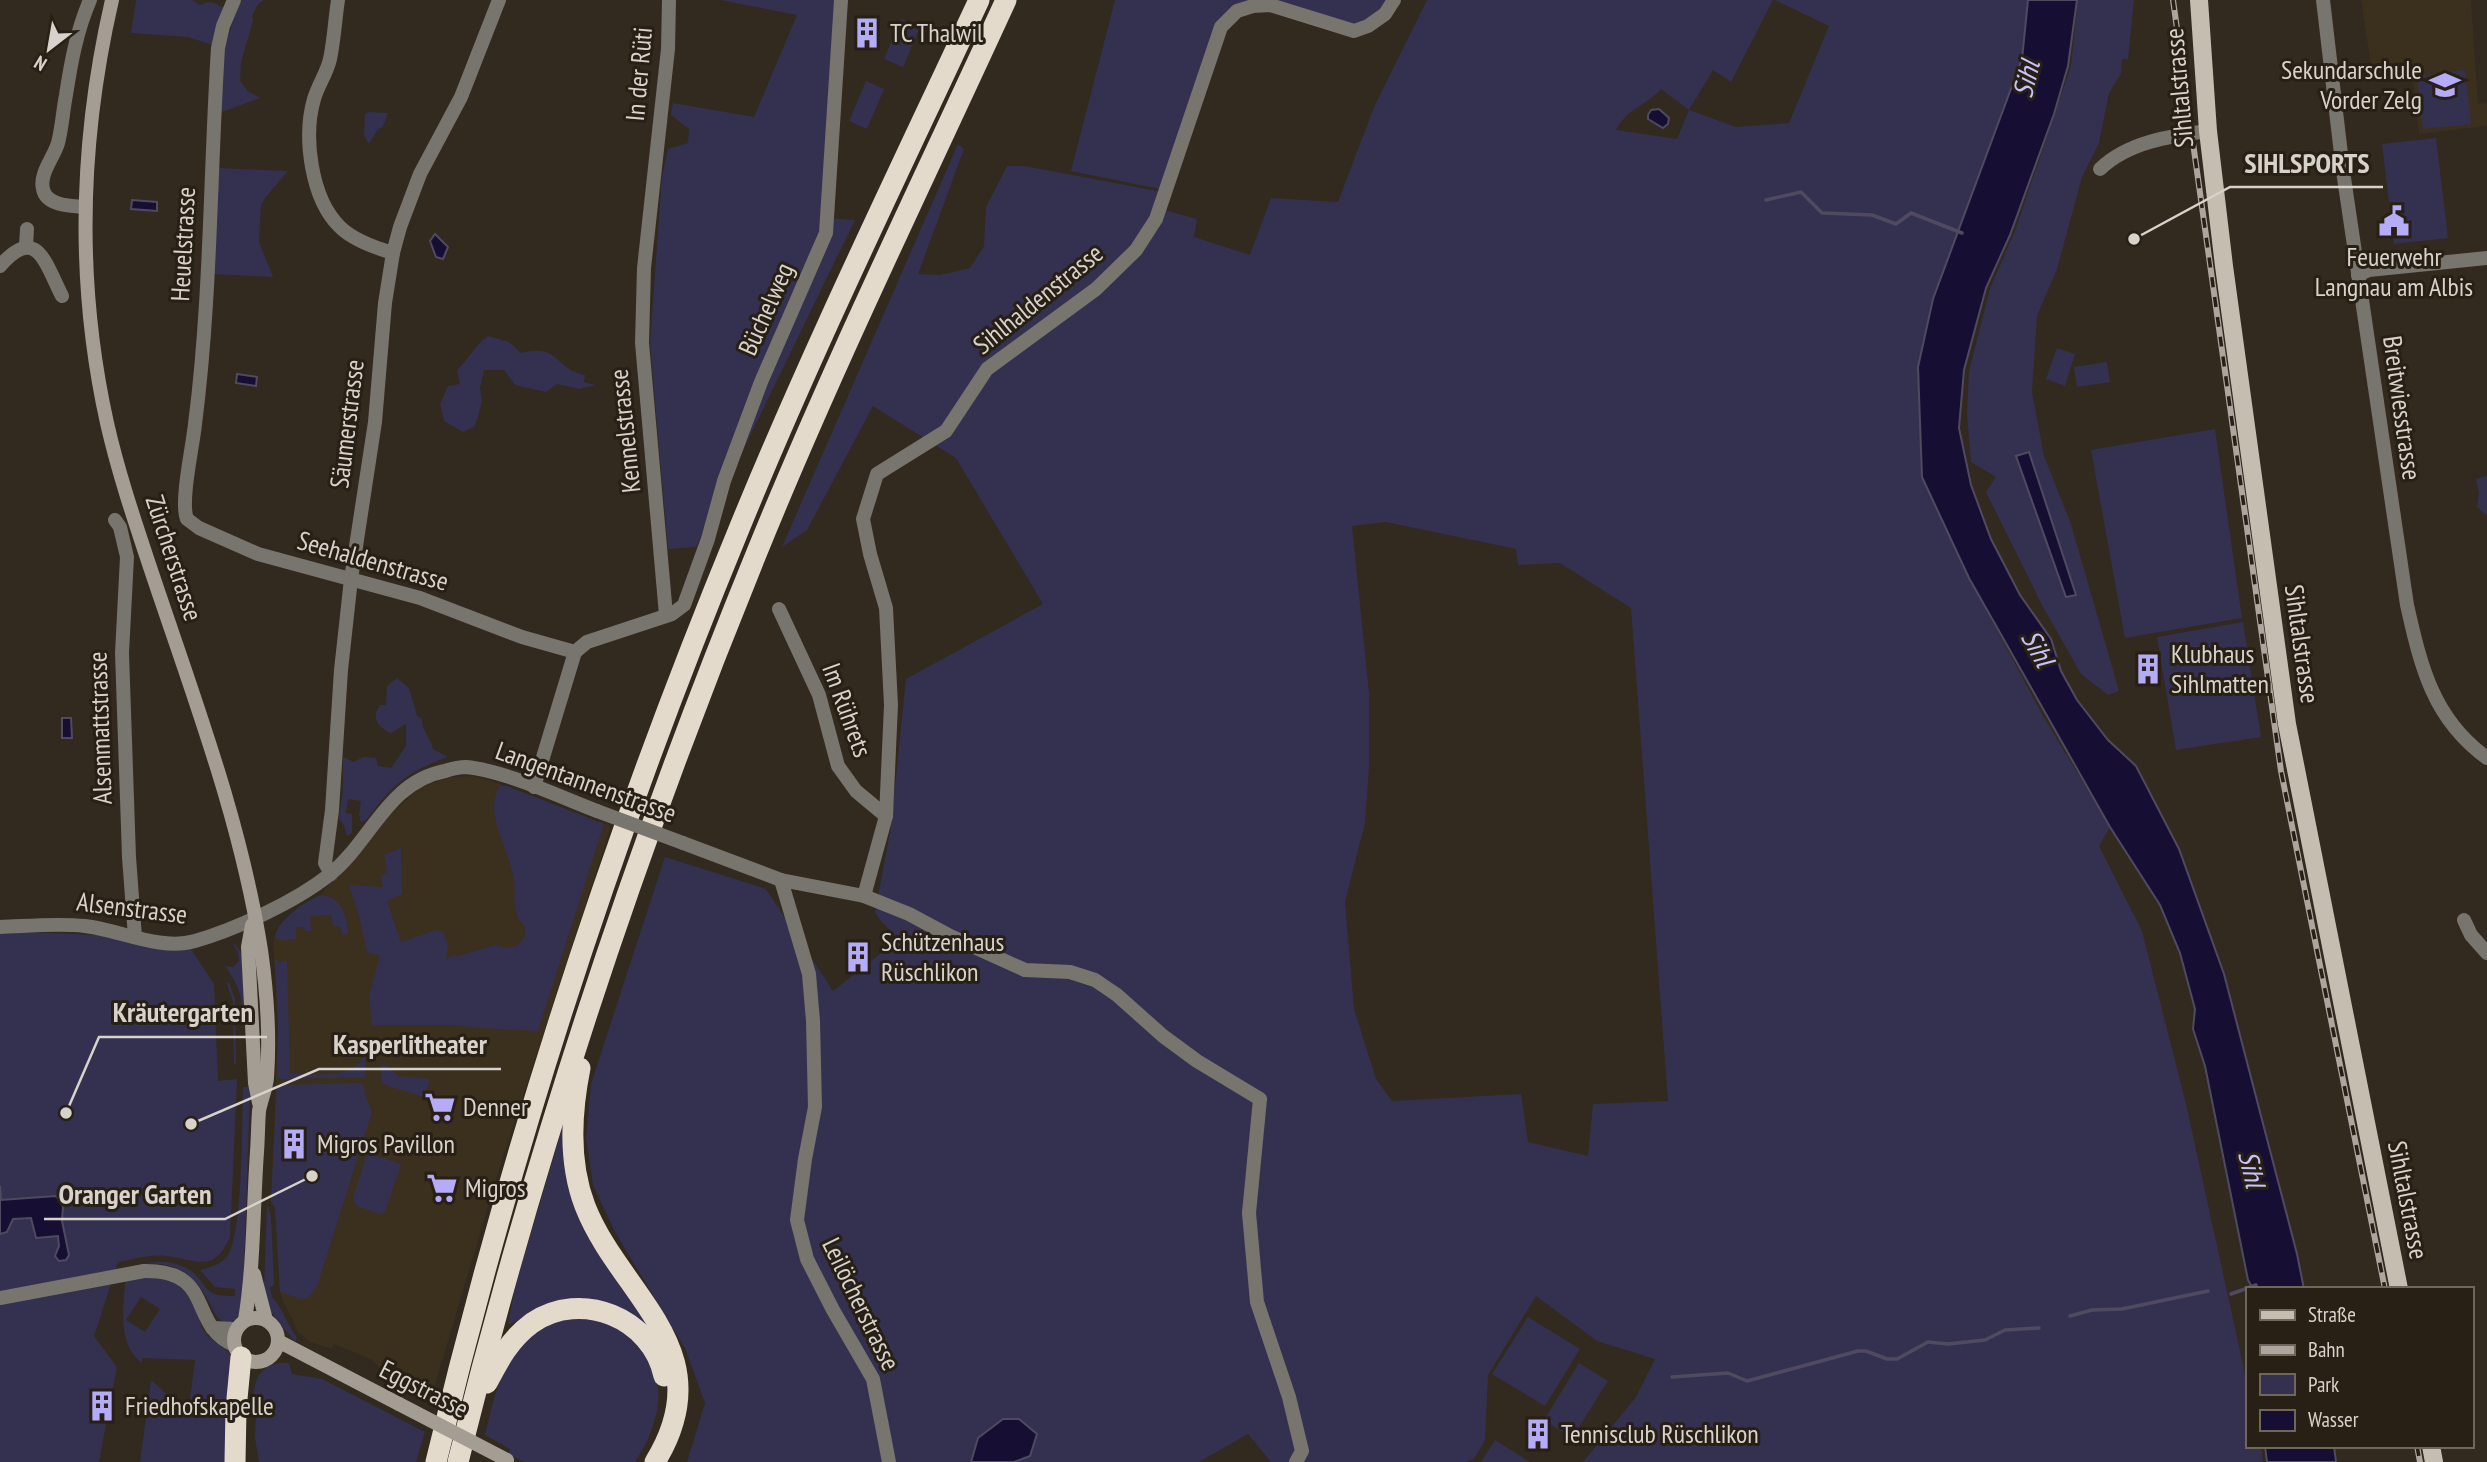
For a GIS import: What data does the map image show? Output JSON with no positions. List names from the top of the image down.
{
  "streets": {
    "main road": ["Sihltalstrasse", "Zürcherstrasse", "Eggstrasse"],
    "street": [
      "In der Rüti",
      "Heuelstrasse",
      "Sihlhaldenstrasse",
      "Büchelweg",
      "Breitwiesstrasse",
      "Säumerstrasse",
      "Kennelstrasse",
      "Seehaldenstrasse",
      "Im Rührets",
      "Alsenmattstrasse",
      "Langentannenstrasse",
      "Alsenstrasse",
      "Leilöcherstrasse"
    ]
  },
  "crossings": [
    ["In der Rüti", "Kennelstrasse"],
    ["Heuelstrasse", "Seehaldenstrasse"],
    ["Sihlhaldenstrasse", "Im Rührets"],
    ["Sihlhaldenstrasse", "Langentannenstrasse"],
    ["Büchelweg", "Kennelstrasse"],
    ["Säumerstrasse", "Seehaldenstrasse"],
    ["Säumerstrasse", "Langentannenstrasse"],
    ["Zürcherstrasse", "Langentannenstrasse"],
    ["Zürcherstrasse", "Alsenstrasse"],
    ["Zürcherstrasse", "Eggstrasse"],
    ["Alsenmattstrasse", "Alsenstrasse"],
    ["Langentannenstrasse", "Alsenstrasse"],
    ["Langentannenstrasse", "Leilöcherstrasse"]
  ],
  "water": ["Sihl"],
  "places": {
    "building": [
      "TC Thalwil",
      "Klubhaus Sihlmatten",
      "Schützenhaus Rüschlikon",
      "Migros Pavillon",
      "Friedhofskapelle",
      "Tennisclub Rüschlikon"
    ],
    "school or university": ["Sekundarschule Vorder Zelg"],
    "public building": ["Feuerwehr Langnau am Albis"],
    "other": [
      "SIHLSPORTS",
      "Kräutergarten",
      "Kasperlitheater",
      "Oranger Garten"
    ],
    "supermarket": ["Denner", "Migros"]
  },
  "legend": [
    "Straße",
    "Bahn",
    "Park",
    "Wasser"
  ],
  "north": "bottom left"
}
